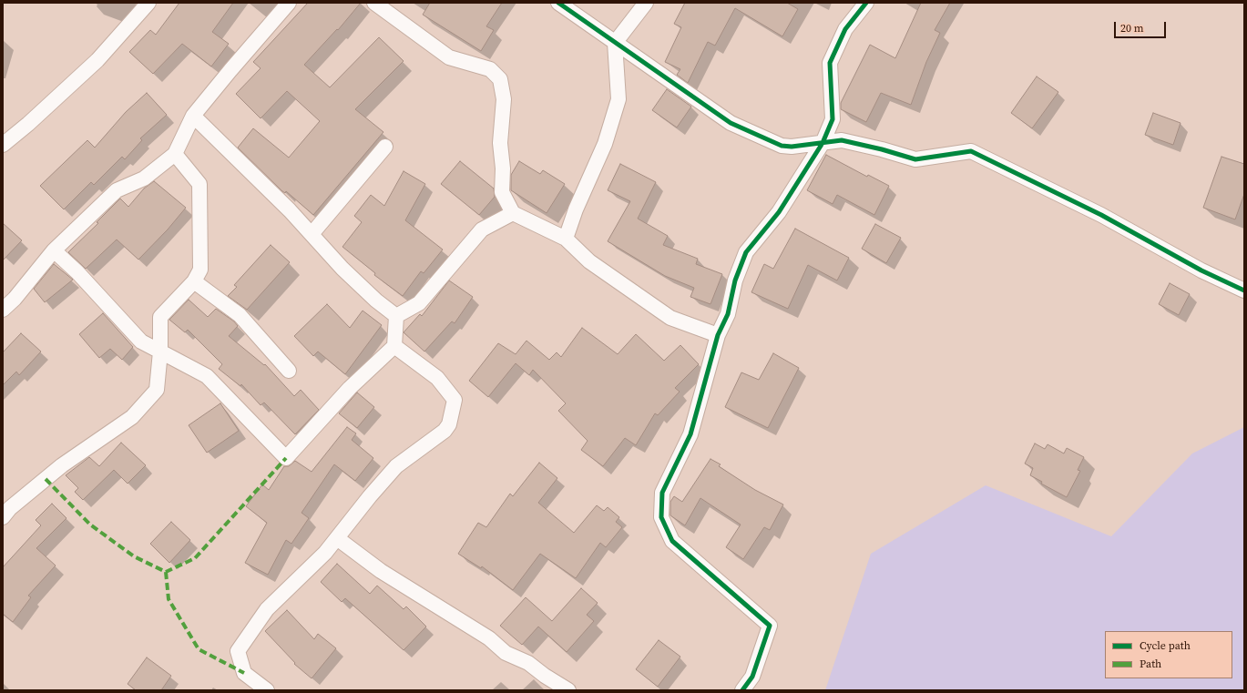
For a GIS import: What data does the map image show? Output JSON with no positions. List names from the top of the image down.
{
  "legend": ["Cycle path", "Path"],
  "scale_bar": "20 m"
}
